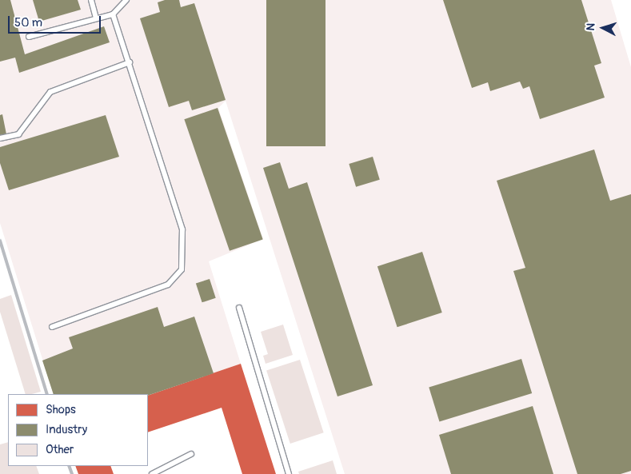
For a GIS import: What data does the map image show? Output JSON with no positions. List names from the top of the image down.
{
  "legend": ["Shops", "Industry", "Other"],
  "scale_bar": "50 m",
  "north": "left"
}
